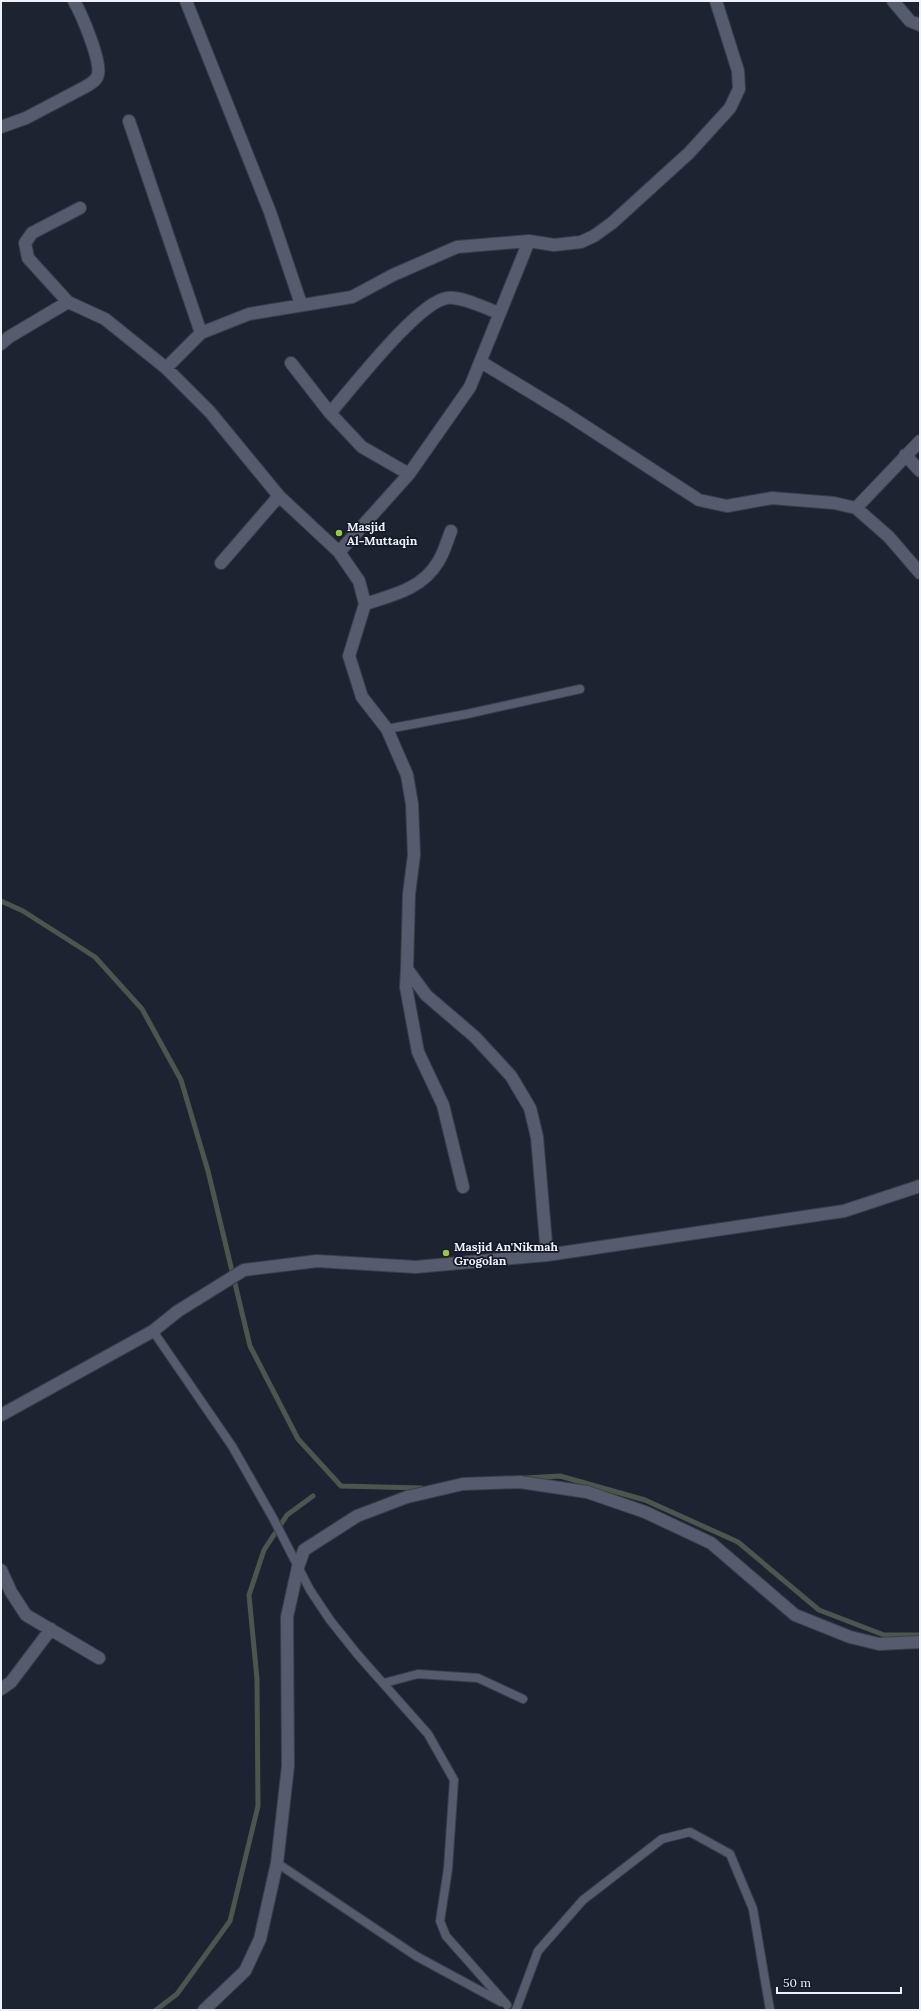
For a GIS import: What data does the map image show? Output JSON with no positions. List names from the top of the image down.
{
  "places": ["Masjid Al-Muttaqin", "Masjid An'Nikmah Grogolan"],
  "scale_bar": "50 m"
}
